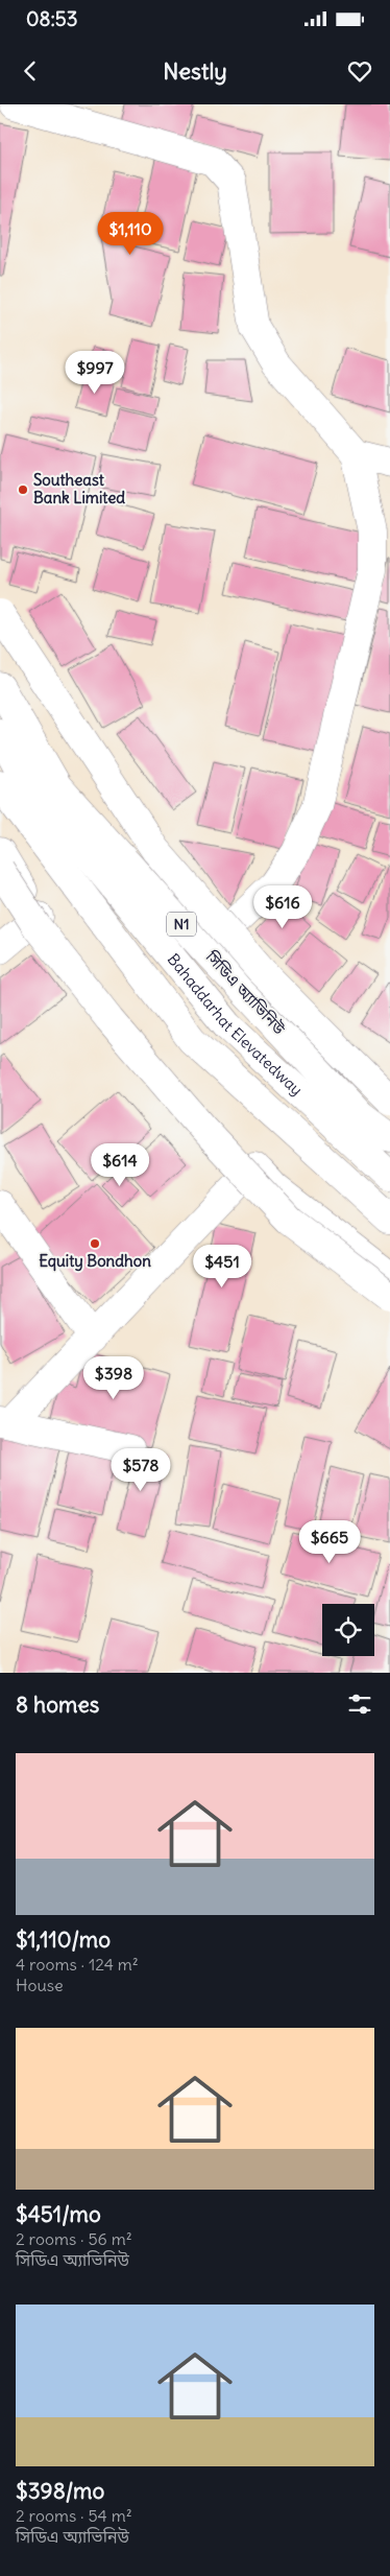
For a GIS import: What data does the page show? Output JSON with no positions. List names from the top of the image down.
{
  "streets": {
    "main road": ["N1", "সিডিএ অ্যাভিনিউ", "Bahaddarhat Elevatedway"]
  },
  "places": ["Southeast Bank Limited", "Equity Bondhon"],
  "page": {
    "status": "08:53",
    "header": "Nestly",
    "price": [
      "$1,110",
      "$997",
      "$616",
      "$614",
      "$451",
      "$398",
      "$578",
      "$665"
    ],
    "heading": "8 homes",
    "list": [
      {
        "name": "$1,110/mo",
        "note": "4 rooms · 124 m² · House"
      },
      {
        "name": "$451/mo",
        "note": "2 rooms · 56 m² · সিডিএ অ্যাভিনিউ"
      },
      {
        "name": "$398/mo",
        "note": "2 rooms · 54 m² · সিডিএ অ্যাভিনিউ"
      }
    ]
  }
}
